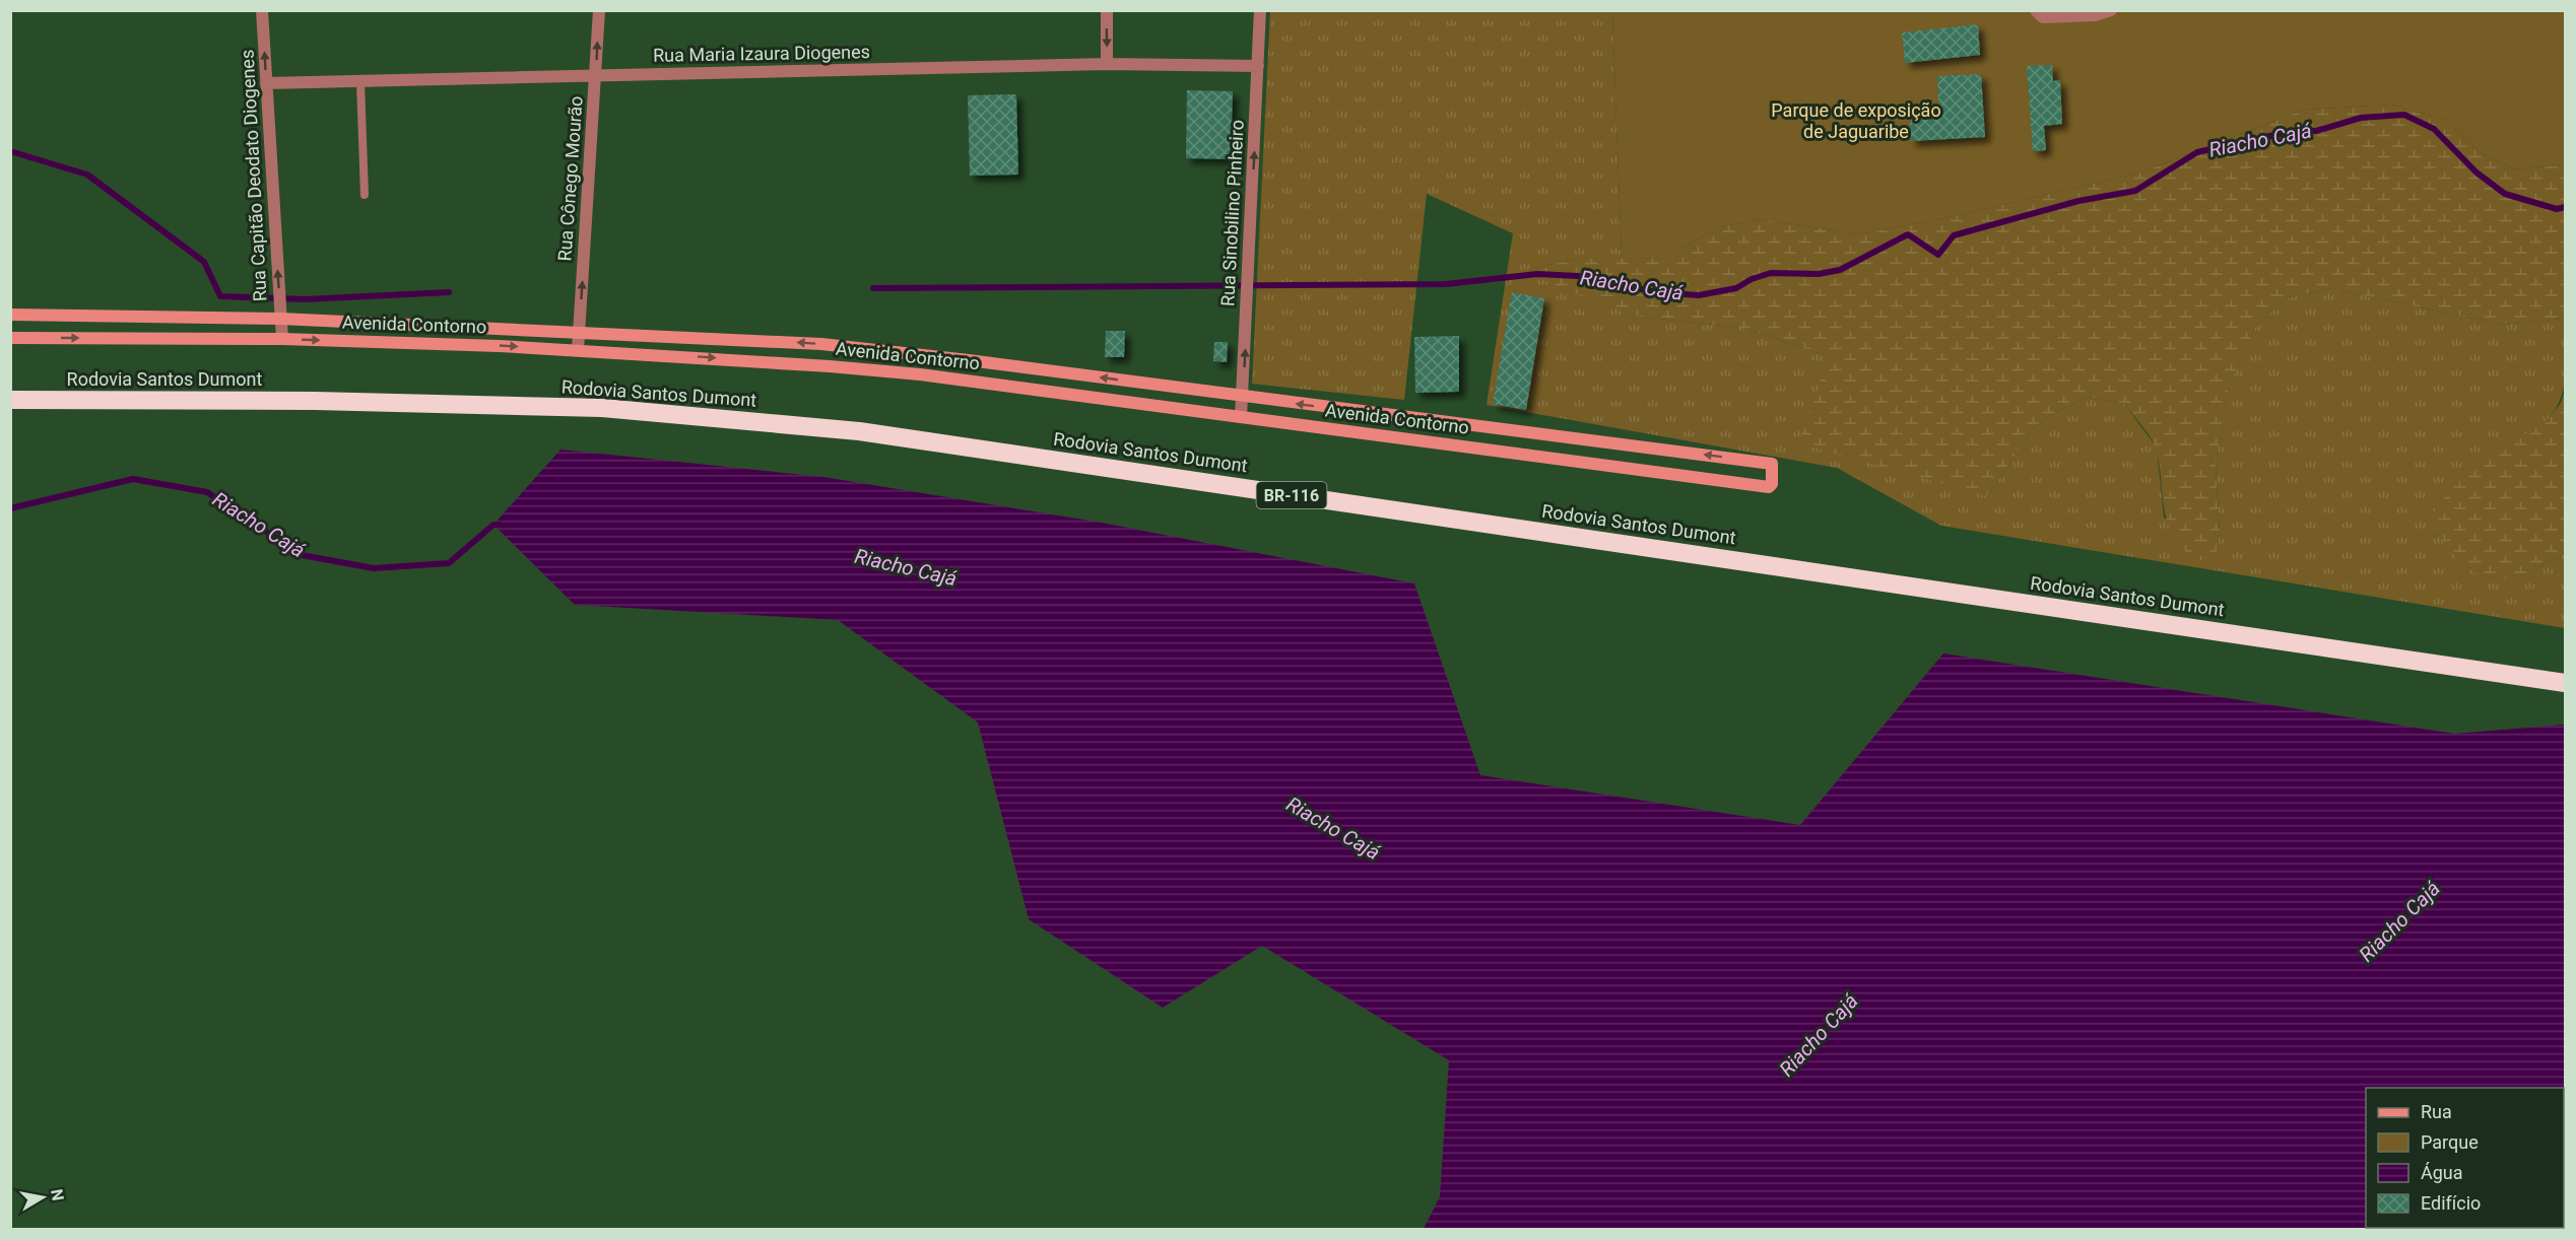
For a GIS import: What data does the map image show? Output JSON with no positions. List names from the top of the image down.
{
  "streets": {
    "highway": ["Rodovia Santos Dumont", "BR-116"],
    "street": [
      "Rua Maria Izaura Diogenes",
      "Rua Capitão Deodato Diogenes",
      "Rua Cônego Mourão",
      "Rua Sinobilino Pinheiro",
      "Avenida Contorno"
    ]
  },
  "crossings": [
    ["Rua Maria Izaura Diogenes", "Rua Capitão Deodato Diogenes"],
    ["Rua Maria Izaura Diogenes", "Rua Cônego Mourão"],
    ["Rua Maria Izaura Diogenes", "Rua Sinobilino Pinheiro"],
    ["Rua Capitão Deodato Diogenes", "Avenida Contorno"],
    ["Rua Cônego Mourão", "Avenida Contorno"],
    ["Rua Sinobilino Pinheiro", "Avenida Contorno"]
  ],
  "one_way": ["Rua Capitão Deodato Diogenes", "Rua Cônego Mourão", "Rua Sinobilino Pinheiro"],
  "water": ["Riacho Cajá"],
  "parks": ["Parque de exposição de Jaguaribe"],
  "legend": [
    "Rua",
    "Parque",
    "Água",
    "Edifício"
  ],
  "north": "right"
}
